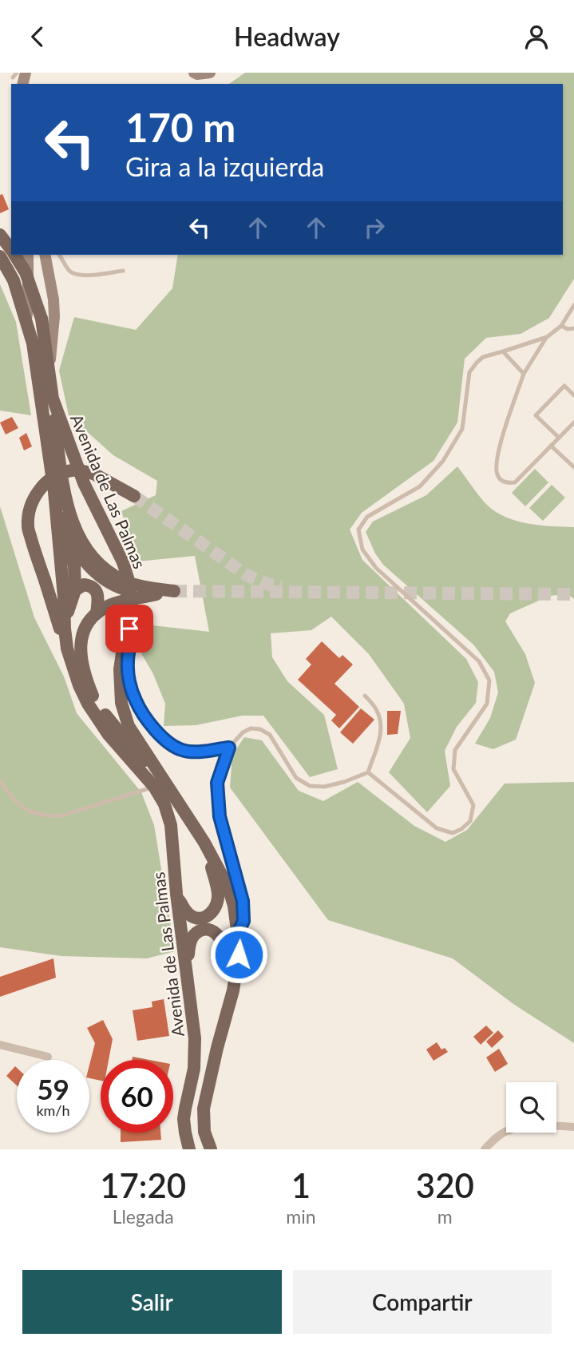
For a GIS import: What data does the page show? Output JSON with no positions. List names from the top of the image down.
{
  "streets": {
    "main road": ["Avenida de Las Palmas"]
  },
  "page": {
    "header": "Headway",
    "turn": ["170 m", "Gira a la izquierda"],
    "speed": "59 km/h",
    "limit": "60",
    "eta": [
      "17:20",
      "Llegada",
      "1",
      "min",
      "320",
      "m"
    ],
    "buttons": ["Salir", "Compartir"]
  }
}
